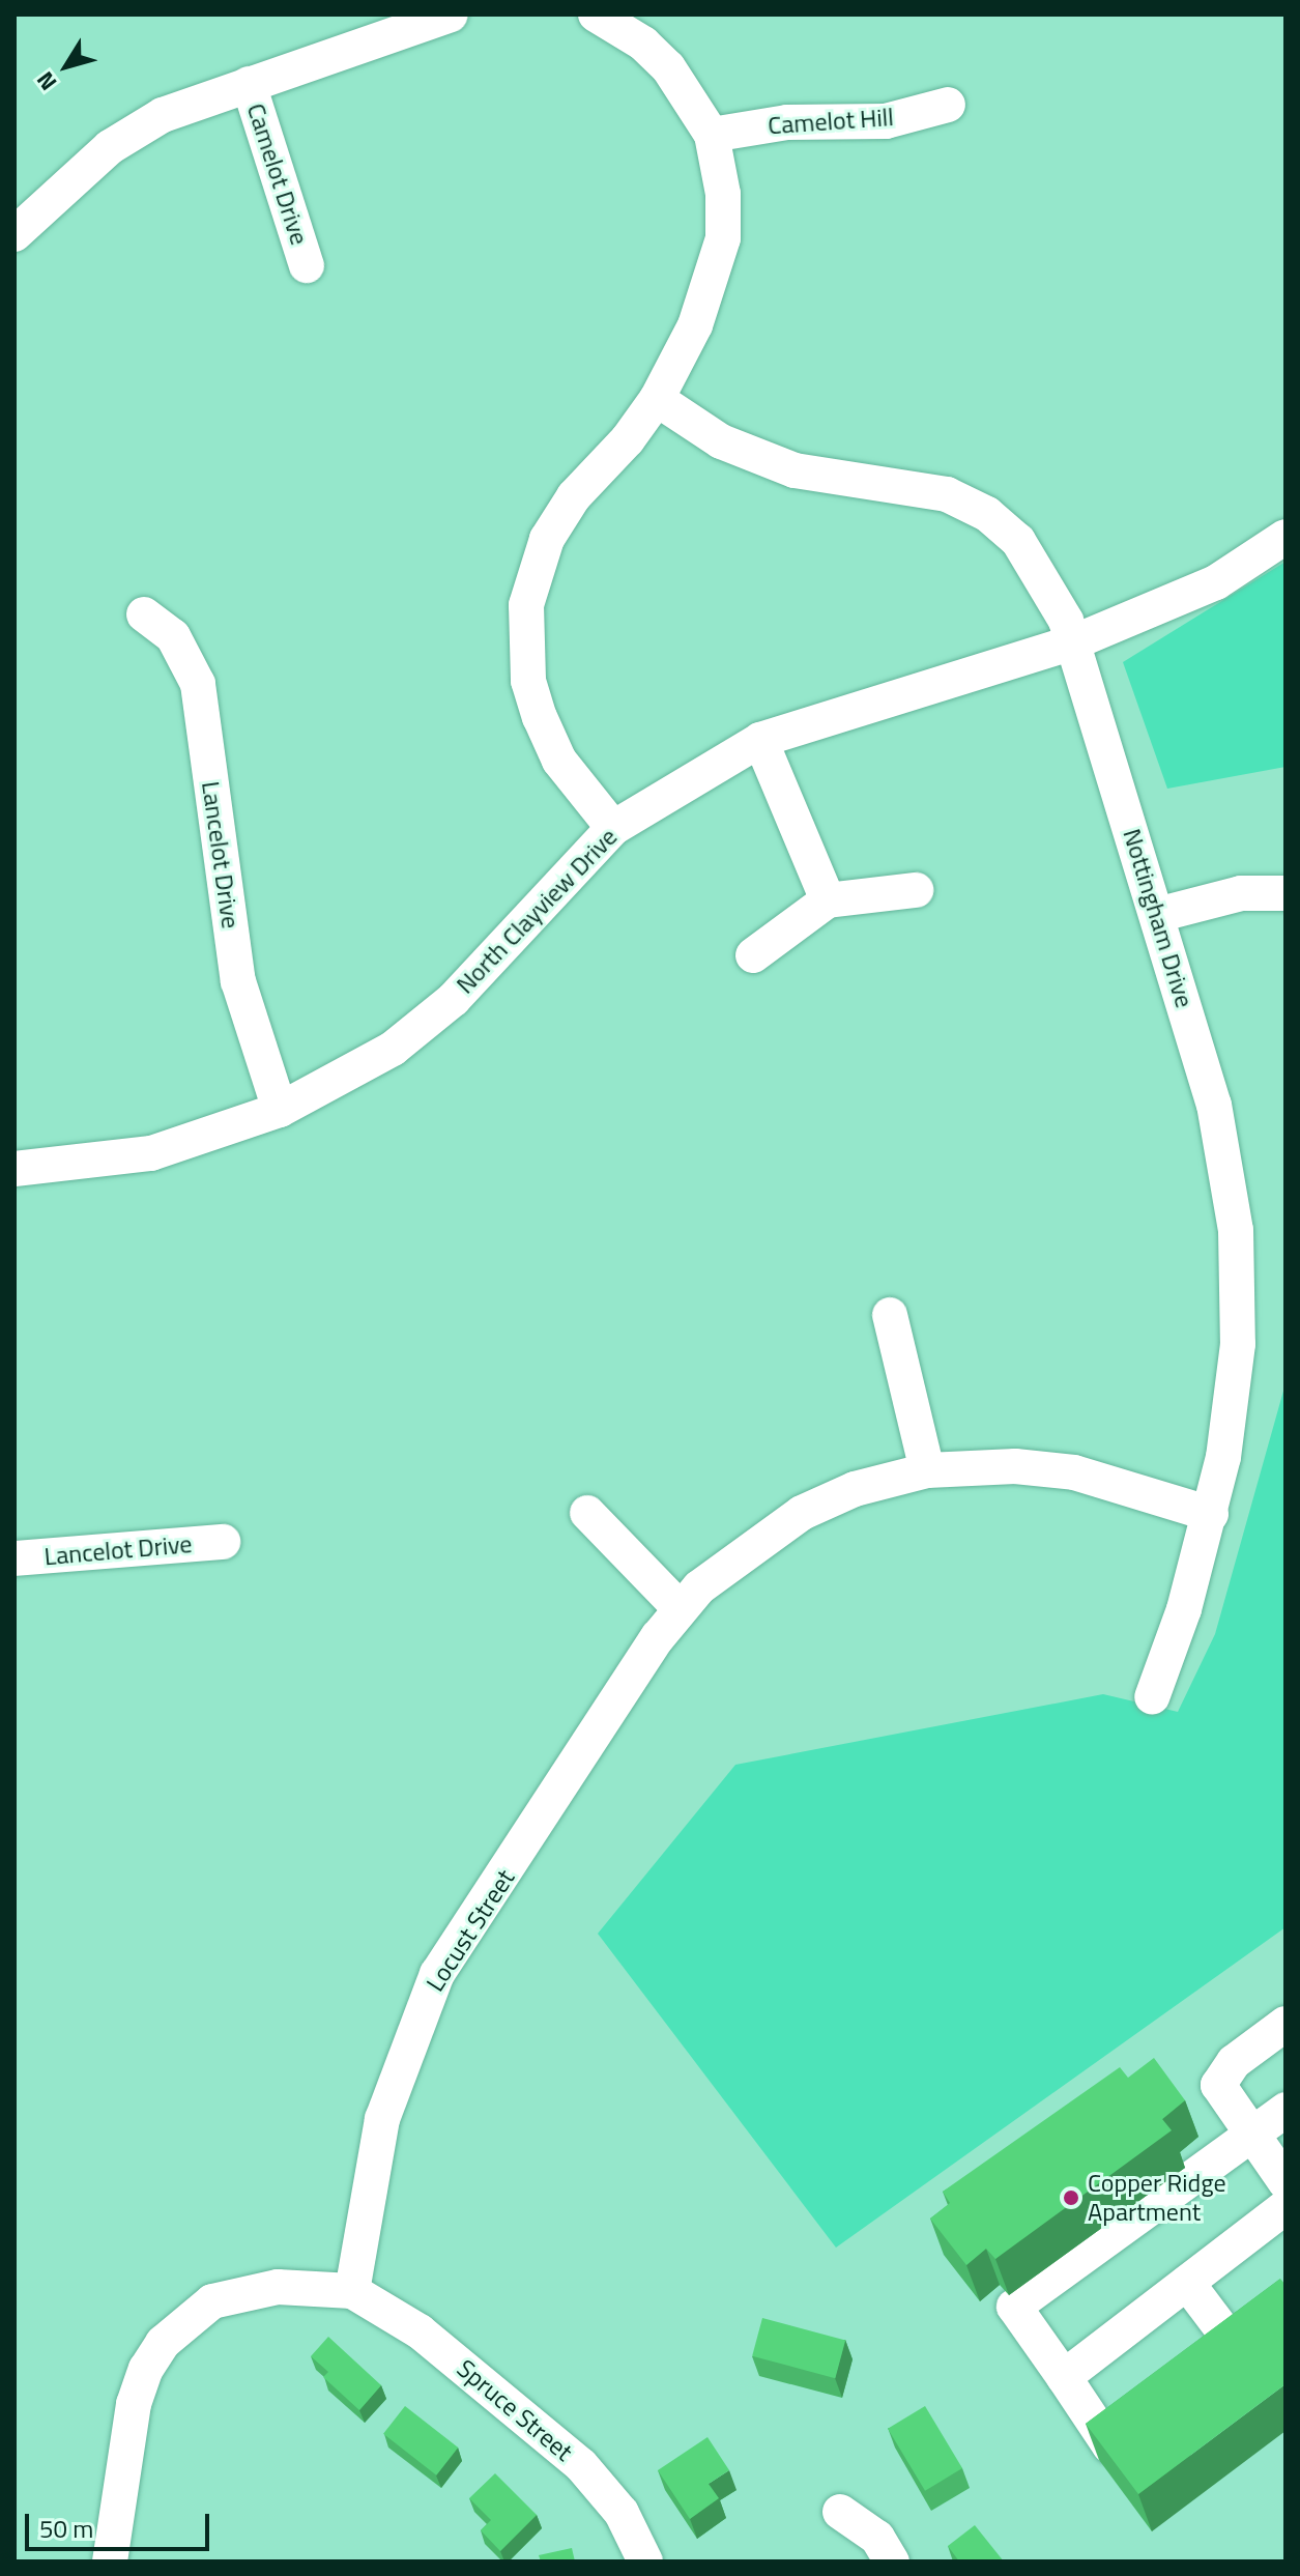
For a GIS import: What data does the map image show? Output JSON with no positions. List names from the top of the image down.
{
  "streets": {
    "street": [
      "Camelot Hill",
      "Camelot Drive",
      "Lancelot Drive",
      "North Clayview Drive",
      "Nottingham Drive",
      "Locust Street",
      "Spruce Street"
    ]
  },
  "crossings": [
    ["Lancelot Drive", "North Clayview Drive"],
    ["North Clayview Drive", "Nottingham Drive"],
    ["Nottingham Drive", "Locust Street"],
    ["Locust Street", "Spruce Street"]
  ],
  "places": ["Copper Ridge Apartment"],
  "scale_bar": "50 m",
  "north": "bottom left"
}
